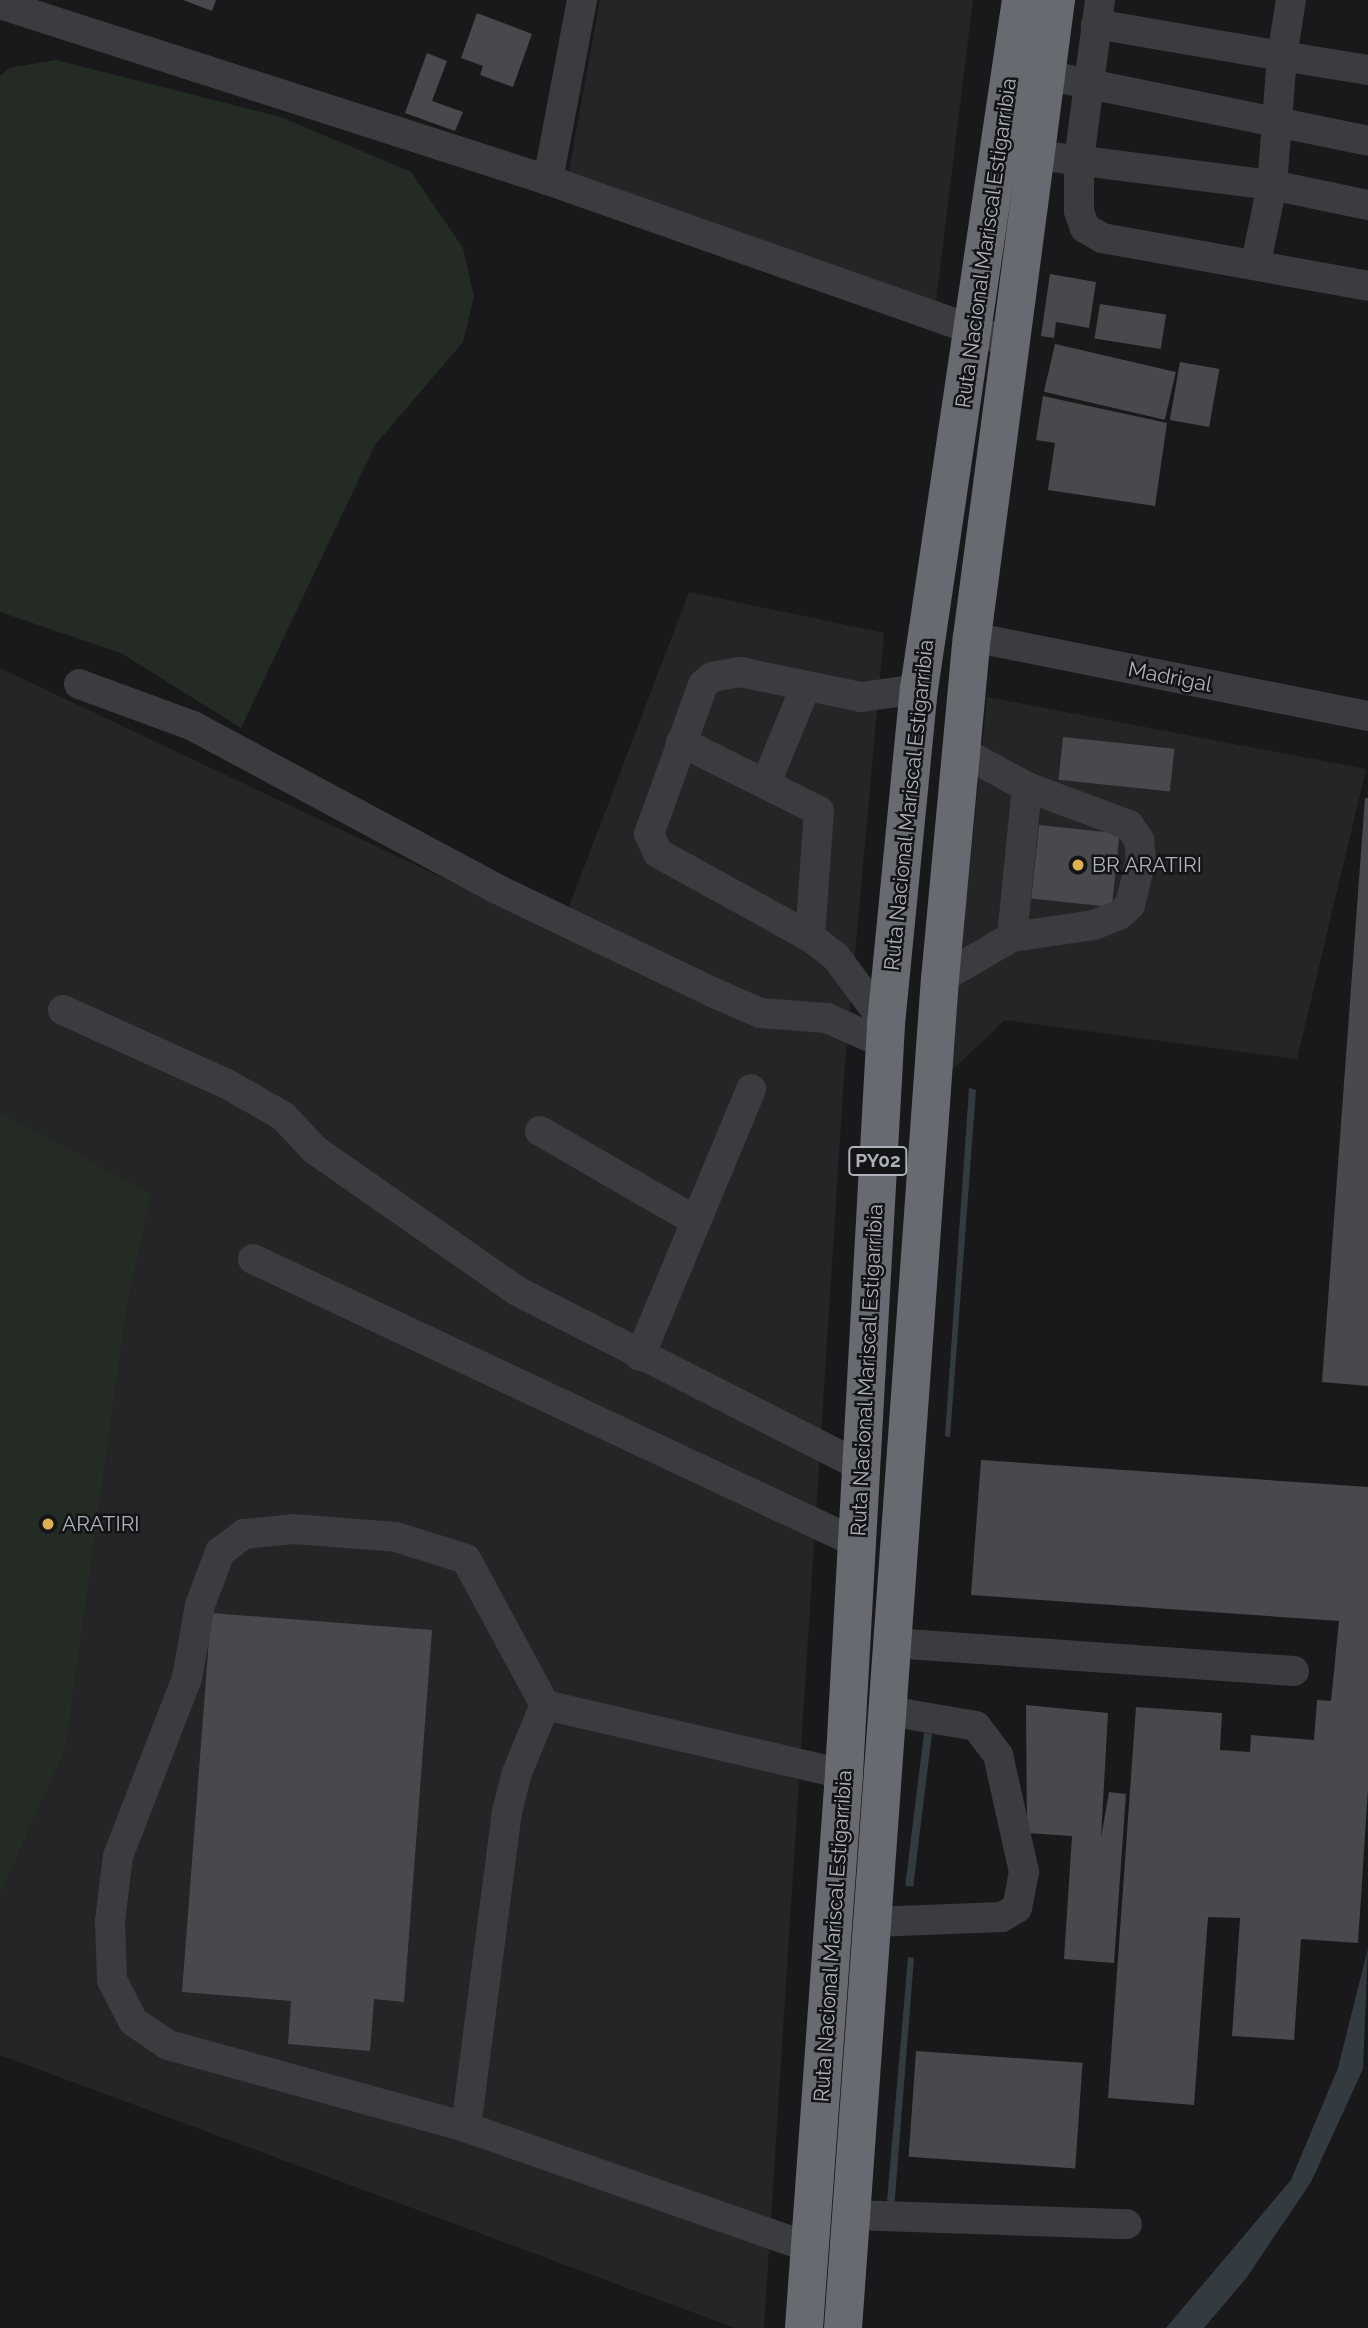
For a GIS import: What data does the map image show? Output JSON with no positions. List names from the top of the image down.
{
  "streets": {
    "highway": ["Ruta Nacional Mariscal Estigarribia", "PY02"],
    "street": ["Madrigal"]
  },
  "crossings": [
    ["Ruta Nacional Mariscal Estigarribia", "Madrigal"]
  ],
  "places": ["BR ARATIRI", "ARATIRI"]
}
